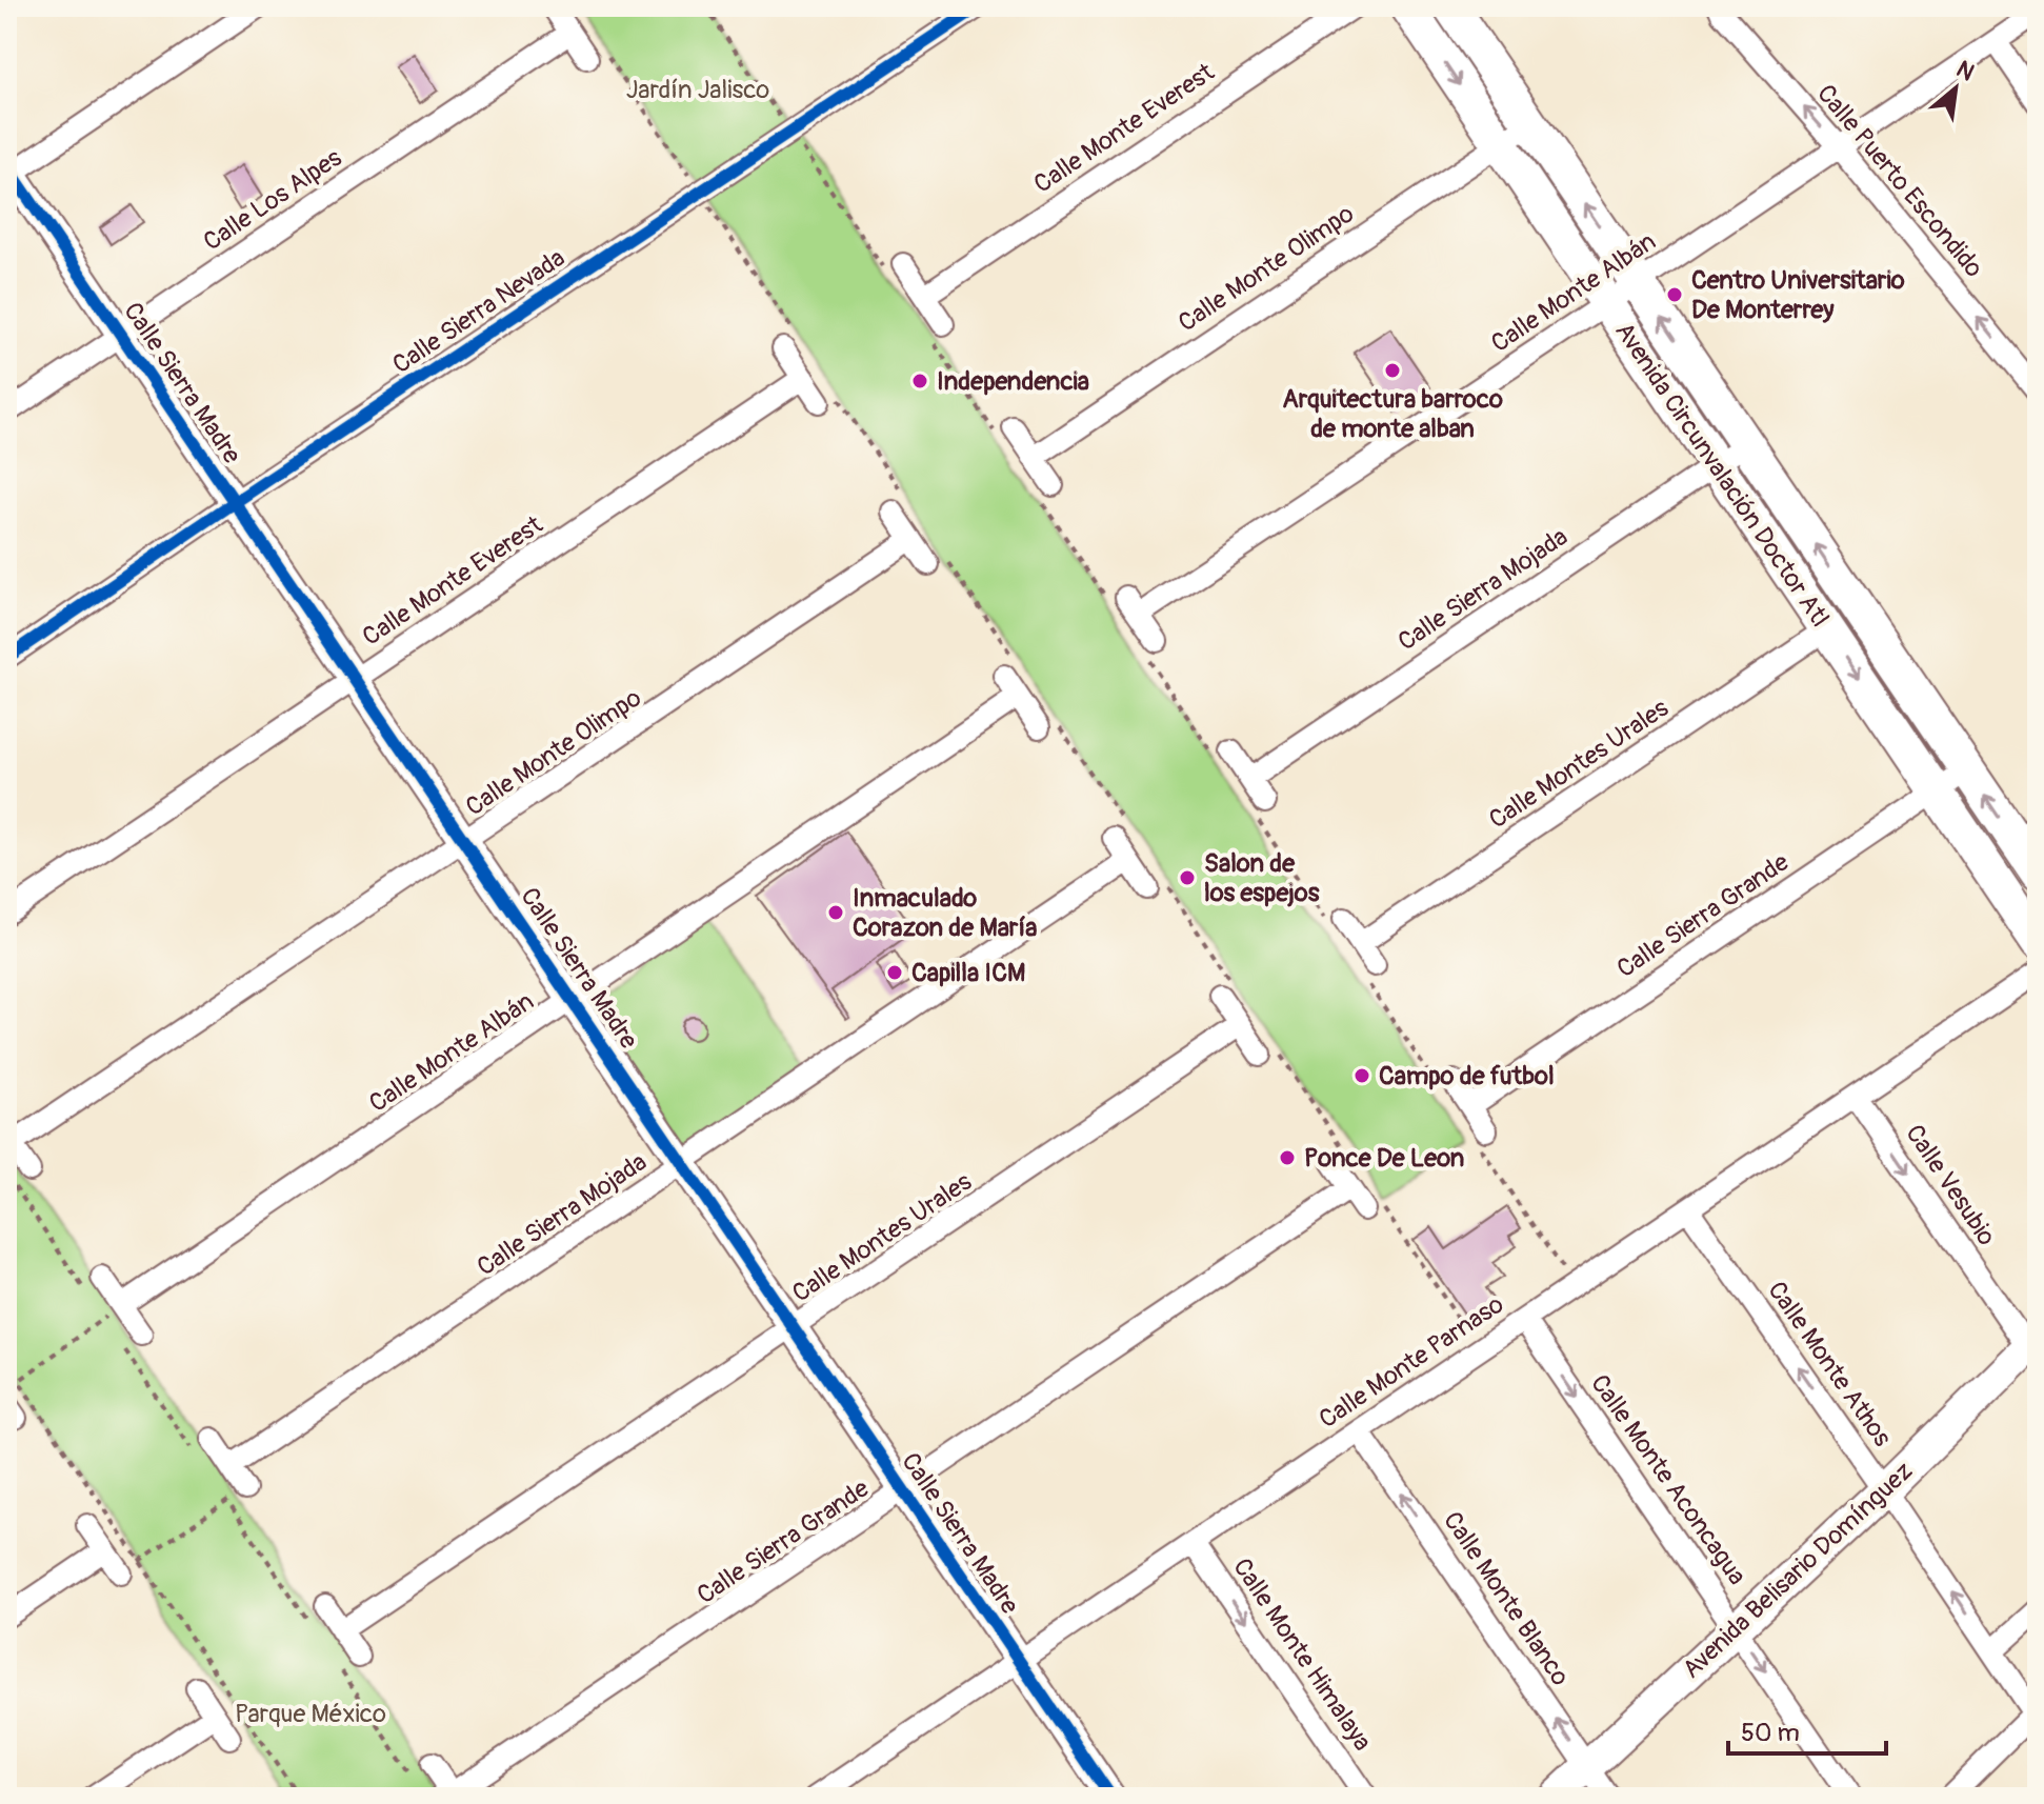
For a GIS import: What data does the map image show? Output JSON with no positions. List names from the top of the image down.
{
  "streets": {
    "main road": ["Avenida Circunvalación Doctor Atl", "Avenida Belisario Domínguez"],
    "street": [
      "Calle Monte Everest",
      "Calle Puerto Escondido",
      "Calle Los Alpes",
      "Calle Monte Olimpo",
      "Calle Monte Albán",
      "Calle Sierra Nevada",
      "Calle Sierra Madre",
      "Calle Sierra Mojada",
      "Calle Montes Urales",
      "Calle Sierra Grande",
      "Calle Vesubio",
      "Calle Monte Parnaso",
      "Calle Monte Athos",
      "Calle Monte Aconcagua",
      "Calle Monte Blanco",
      "Calle Monte Himalaya"
    ]
  },
  "crossings": [
    ["Calle Monte Everest", "Calle Sierra Madre"],
    ["Calle Puerto Escondido", "Calle Monte Albán"],
    ["Calle Los Alpes", "Calle Sierra Madre"],
    ["Calle Monte Olimpo", "Calle Sierra Madre"],
    ["Calle Monte Olimpo", "Avenida Circunvalación Doctor Atl"],
    ["Calle Monte Albán", "Calle Sierra Madre"],
    ["Calle Monte Albán", "Avenida Circunvalación Doctor Atl"],
    ["Calle Sierra Nevada", "Calle Sierra Madre"],
    ["Calle Sierra Madre", "Calle Sierra Mojada"],
    ["Calle Sierra Madre", "Calle Montes Urales"],
    ["Calle Sierra Madre", "Calle Sierra Grande"],
    ["Calle Sierra Madre", "Calle Monte Parnaso"],
    ["Avenida Circunvalación Doctor Atl", "Calle Sierra Mojada"],
    ["Avenida Circunvalación Doctor Atl", "Calle Montes Urales"],
    ["Avenida Circunvalación Doctor Atl", "Calle Sierra Grande"],
    ["Calle Vesubio", "Calle Monte Parnaso"],
    ["Calle Vesubio", "Avenida Belisario Domínguez"],
    ["Calle Monte Parnaso", "Calle Monte Athos"],
    ["Calle Monte Parnaso", "Calle Monte Aconcagua"],
    ["Calle Monte Parnaso", "Calle Monte Blanco"],
    ["Calle Monte Parnaso", "Calle Monte Himalaya"],
    ["Calle Monte Athos", "Avenida Belisario Domínguez"],
    ["Calle Monte Aconcagua", "Avenida Belisario Domínguez"],
    ["Avenida Belisario Domínguez", "Calle Monte Blanco"]
  ],
  "one_way": [
    "Calle Puerto Escondido",
    "Calle Vesubio",
    "Calle Monte Athos",
    "Calle Monte Aconcagua",
    "Calle Monte Blanco",
    "Calle Monte Himalaya"
  ],
  "parks": ["Jardín Jalisco", "Parque México"],
  "places": [
    "Centro Universitario De Monterrey",
    "Arquitectura barroco de monte alban",
    "Independencia",
    "Salon de los espejos",
    "Inmaculado Corazon de María",
    "Capilla ICM",
    "Campo de futbol",
    "Ponce De Leon"
  ],
  "scale_bar": "50 m",
  "north": "top right"
}
